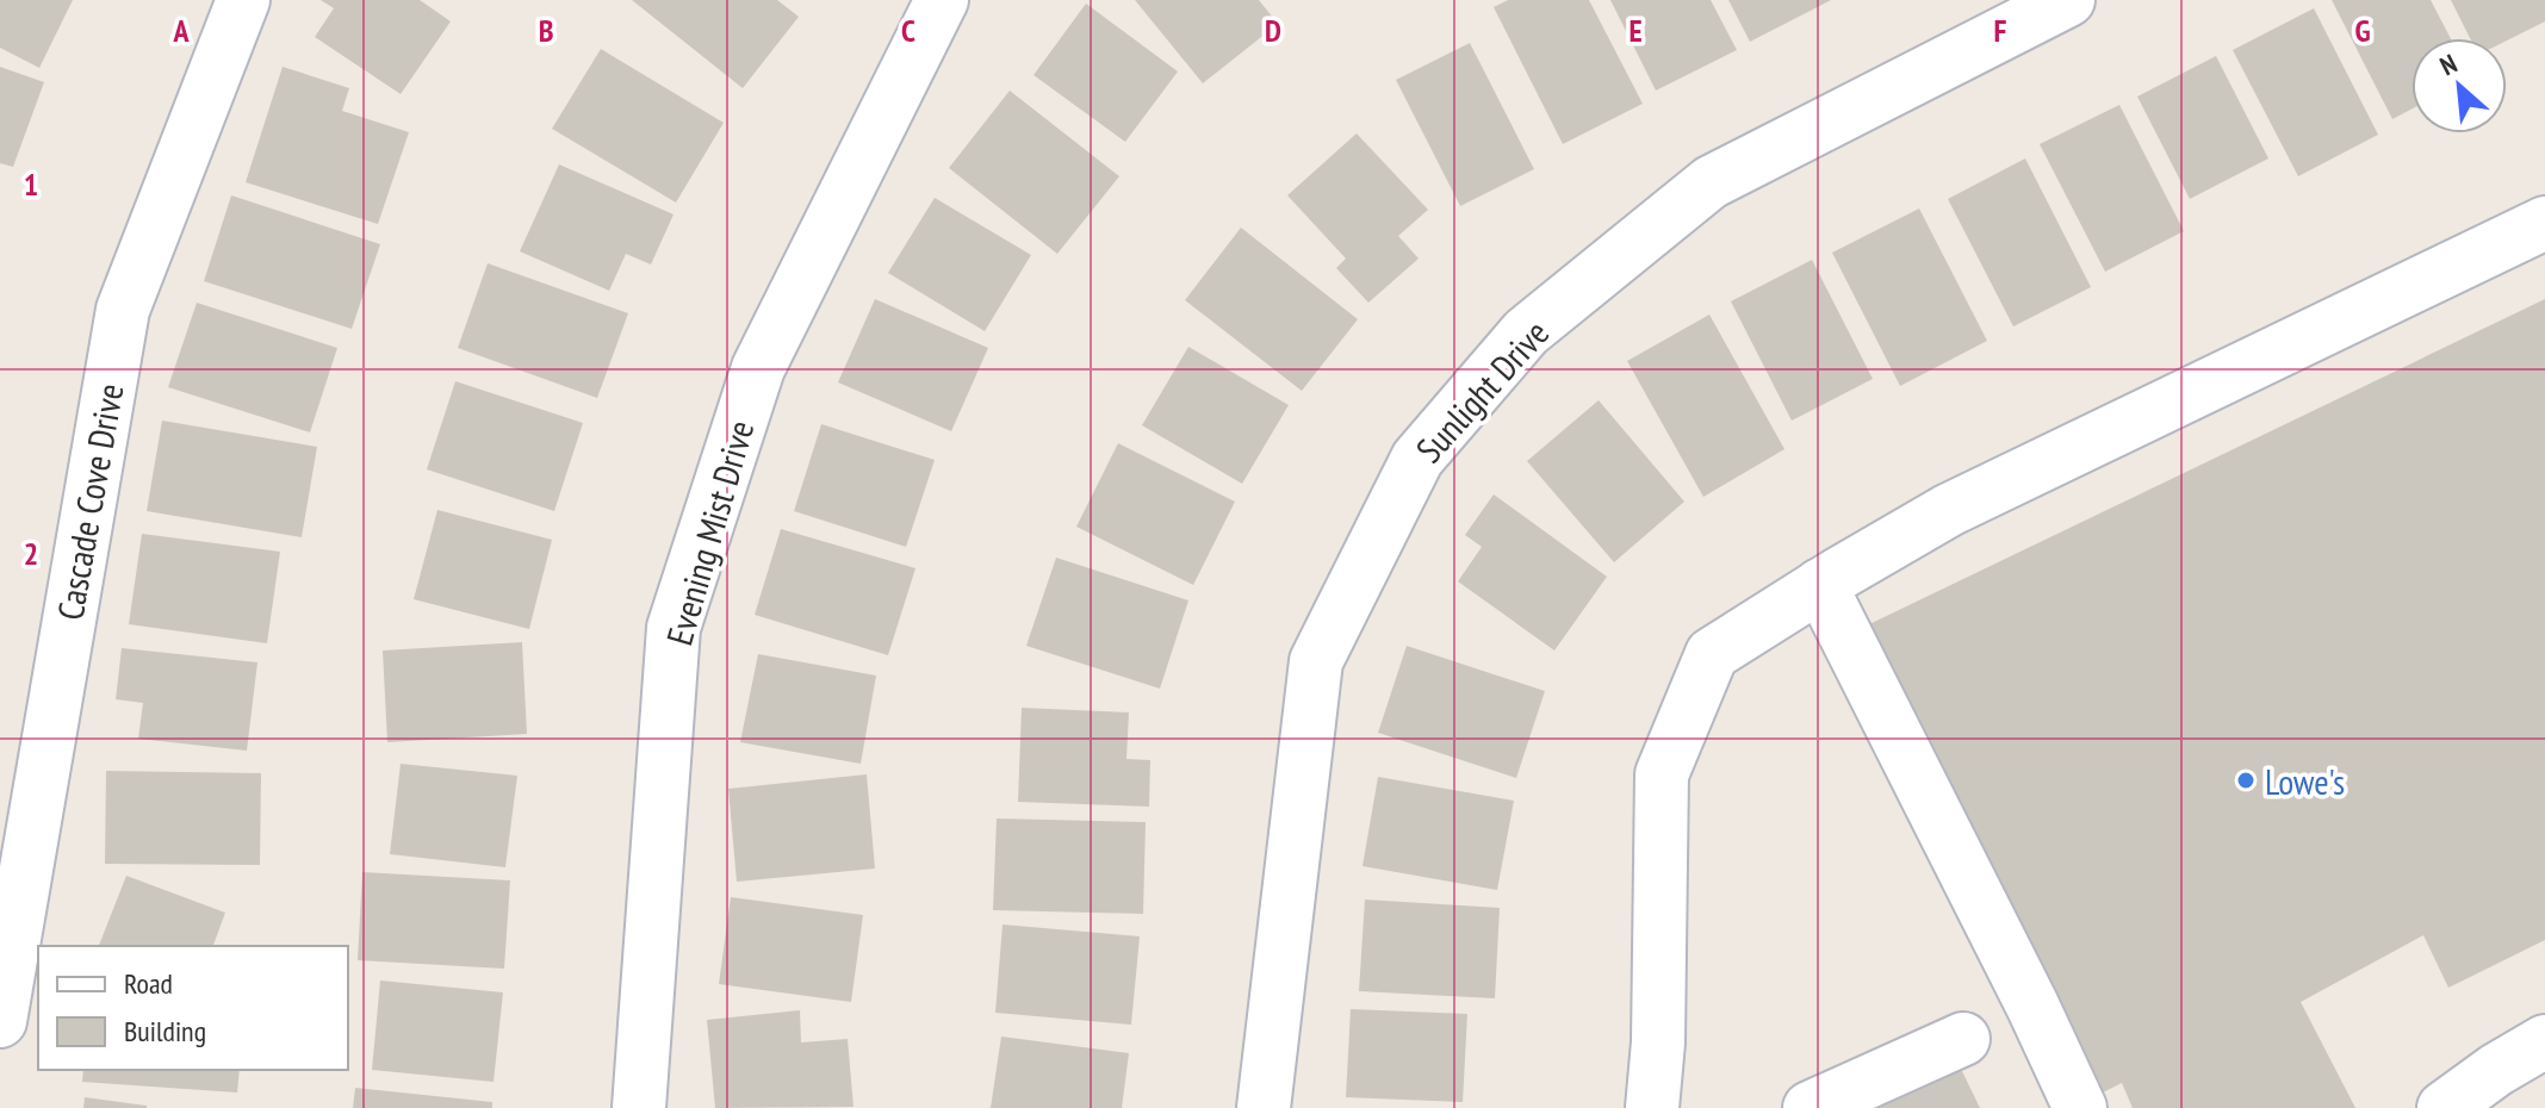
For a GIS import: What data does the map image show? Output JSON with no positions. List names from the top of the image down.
{
  "streets": {
    "street": ["Sunlight Drive", "Cascade Cove Drive", "Evening Mist Drive"]
  },
  "places": ["Lowe's"],
  "legend": ["Road", "Building"],
  "north": "top left",
  "grid": {
    "columns": [
      "A",
      "B",
      "C",
      "D",
      "E",
      "F",
      "G"
    ],
    "rows": ["1", "2"]
  }
}
